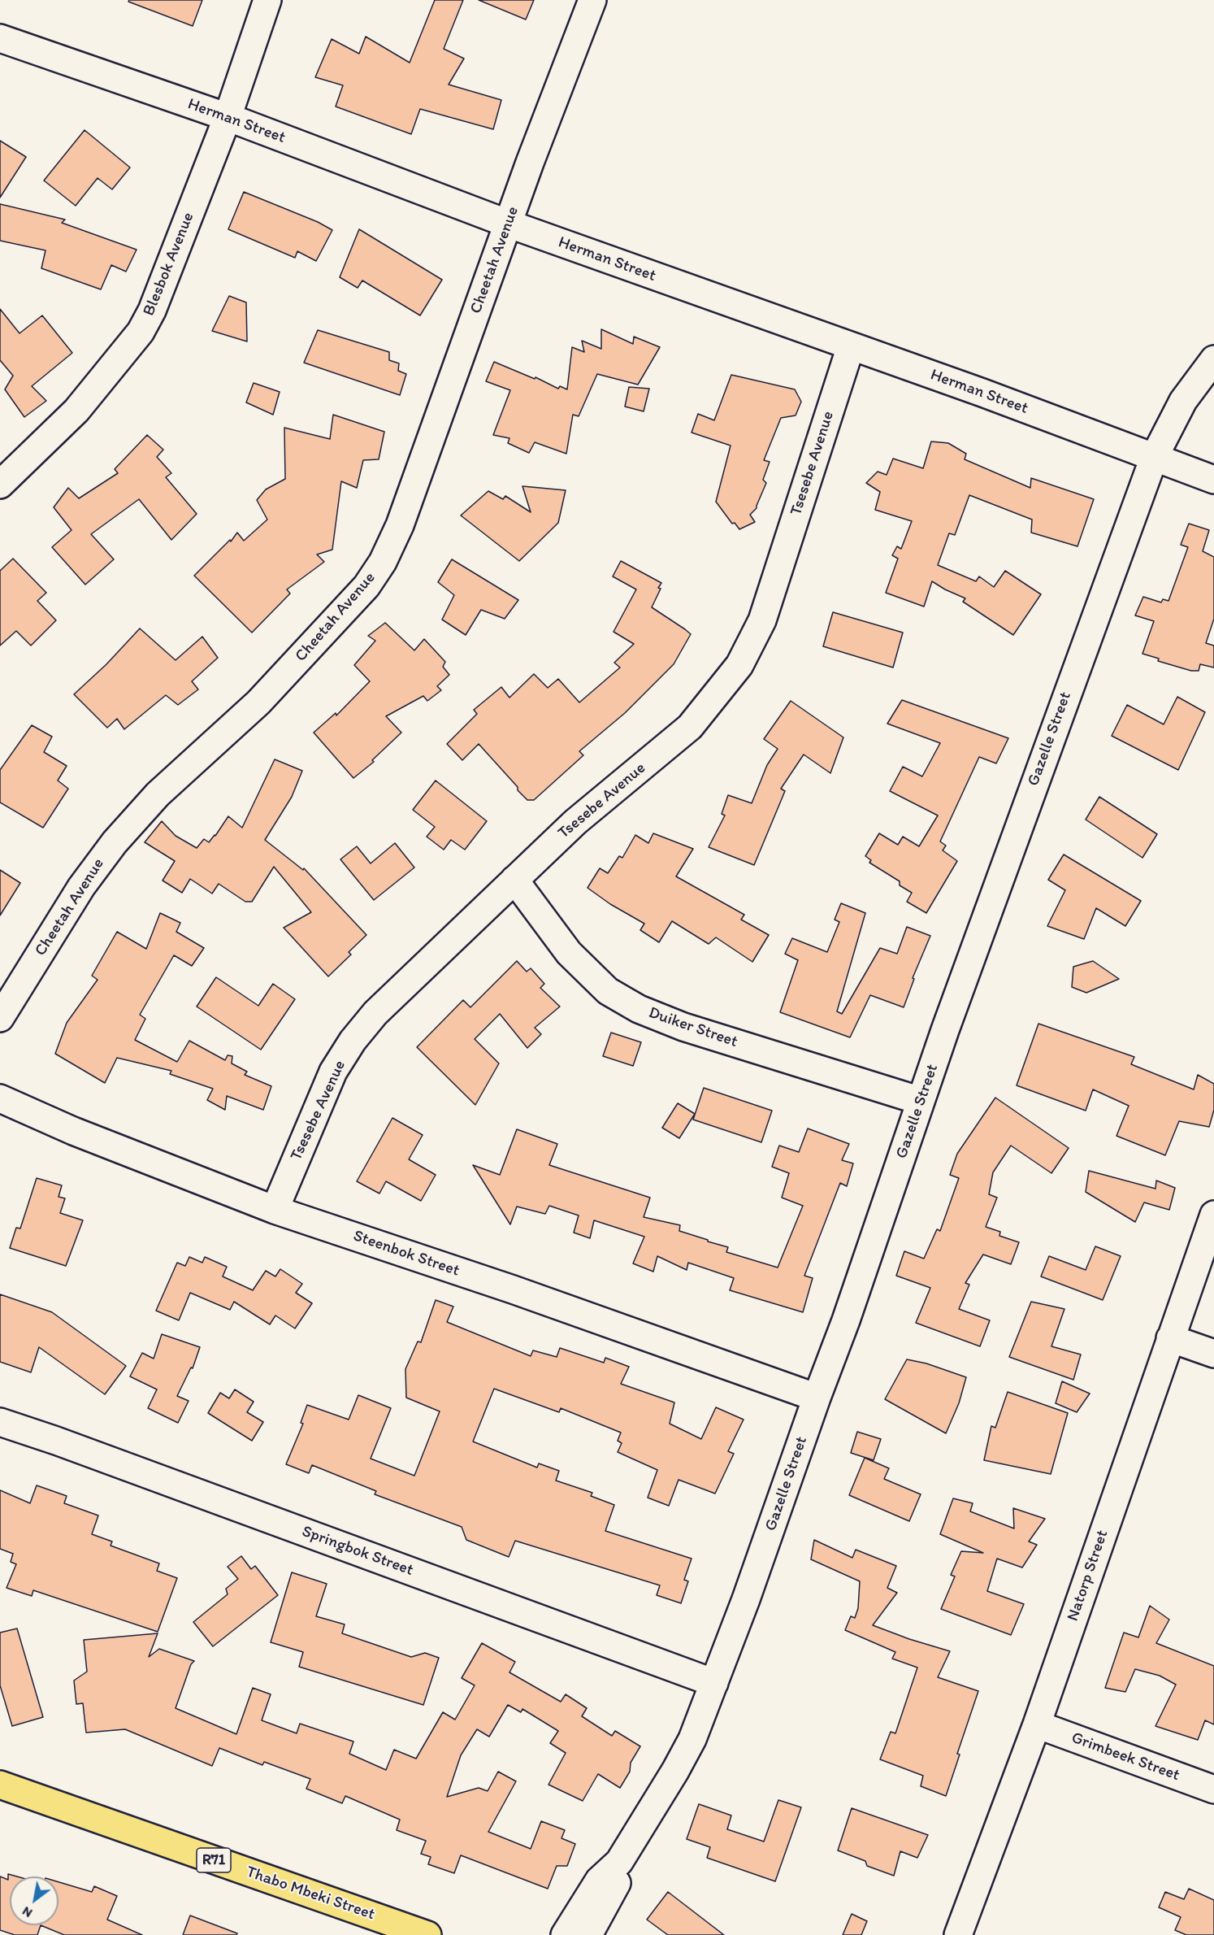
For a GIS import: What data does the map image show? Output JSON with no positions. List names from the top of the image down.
{
  "streets": {
    "main road": ["R71", "Thabo Mbeki Street"],
    "street": [
      "Herman Street",
      "Cheetah Avenue",
      "Blesbok Avenue",
      "Tsesebe Avenue",
      "Gazelle Street",
      "Duiker Street",
      "Steenbok Street",
      "Springbok Street",
      "Natorp Street",
      "Grimbeek Street"
    ]
  },
  "crossings": [
    ["Herman Street", "Cheetah Avenue"],
    ["Herman Street", "Blesbok Avenue"],
    ["Herman Street", "Tsesebe Avenue"],
    ["Herman Street", "Gazelle Street"],
    ["Tsesebe Avenue", "Duiker Street"],
    ["Tsesebe Avenue", "Steenbok Street"],
    ["Gazelle Street", "Duiker Street"],
    ["Gazelle Street", "Steenbok Street"],
    ["Gazelle Street", "Springbok Street"],
    ["Natorp Street", "Grimbeek Street"]
  ],
  "north": "bottom left"
}
